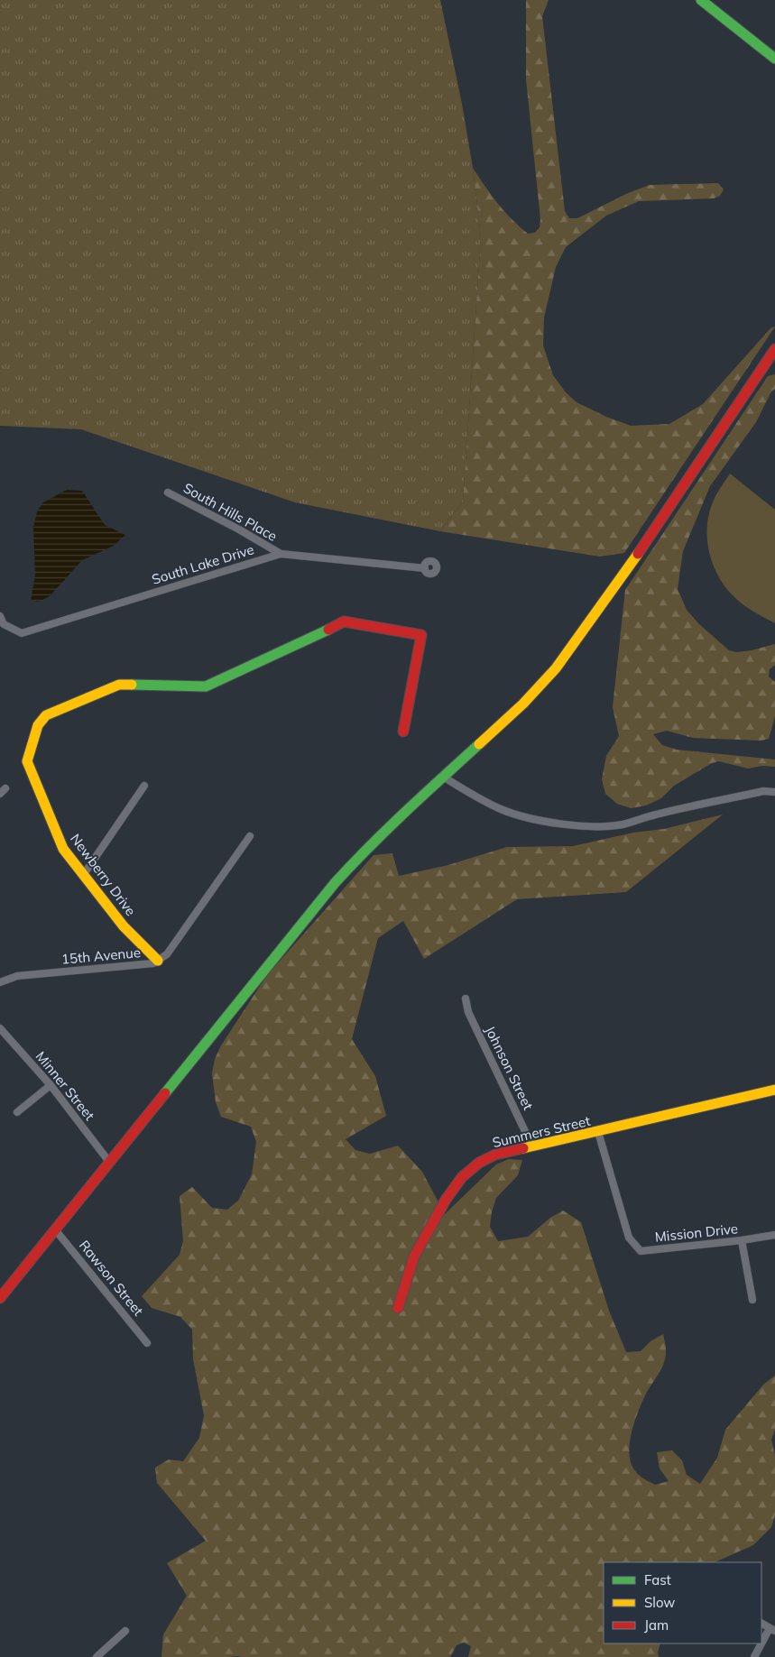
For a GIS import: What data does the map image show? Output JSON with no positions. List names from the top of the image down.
{
  "streets": {
    "street": [
      "South Hills Place",
      "South Lake Drive",
      "Newberry Drive",
      "15th Avenue",
      "Johnson Street",
      "Minner Street",
      "Summers Street",
      "Mission Drive",
      "Rawson Street"
    ]
  },
  "crossings": [
    ["South Hills Place", "South Lake Drive"],
    ["Newberry Drive", "15th Avenue"],
    ["Johnson Street", "Summers Street"],
    ["Summers Street", "Mission Drive"]
  ],
  "legend": ["Fast", "Slow", "Jam"]
}
